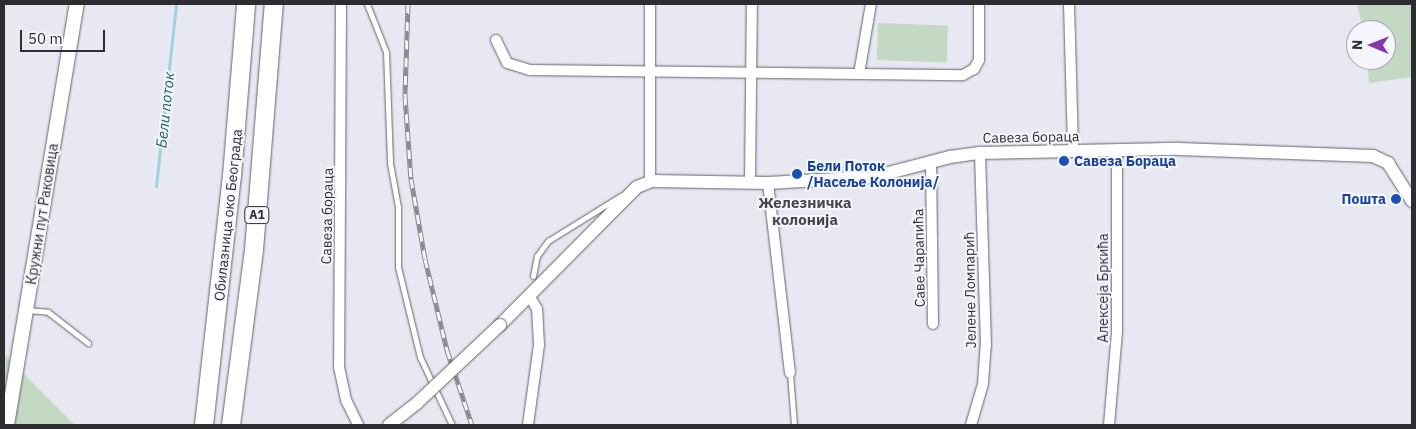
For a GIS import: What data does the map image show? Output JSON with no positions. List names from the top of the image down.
{
  "streets": {
    "highway": ["Обилазница око Београда", "A1"],
    "main road": ["Кружни пут Раковица"],
    "street": [
      "Савеза бораца",
      "Саве Чарапића",
      "Алексеја Бркића",
      "Јелене Ломпарић"
    ]
  },
  "crossings": [
    ["Савеза бораца", "Саве Чарапића"],
    ["Савеза бораца", "Алексеја Бркића"],
    ["Савеза бораца", "Јелене Ломпарић"]
  ],
  "districts": ["Железничка колонија"],
  "water": ["Бели поток"],
  "places": ["Савеза Бораца", "Бели Поток /Насеље Колонија/", "Пошта"],
  "scale_bar": "50 m",
  "north": "left"
}
